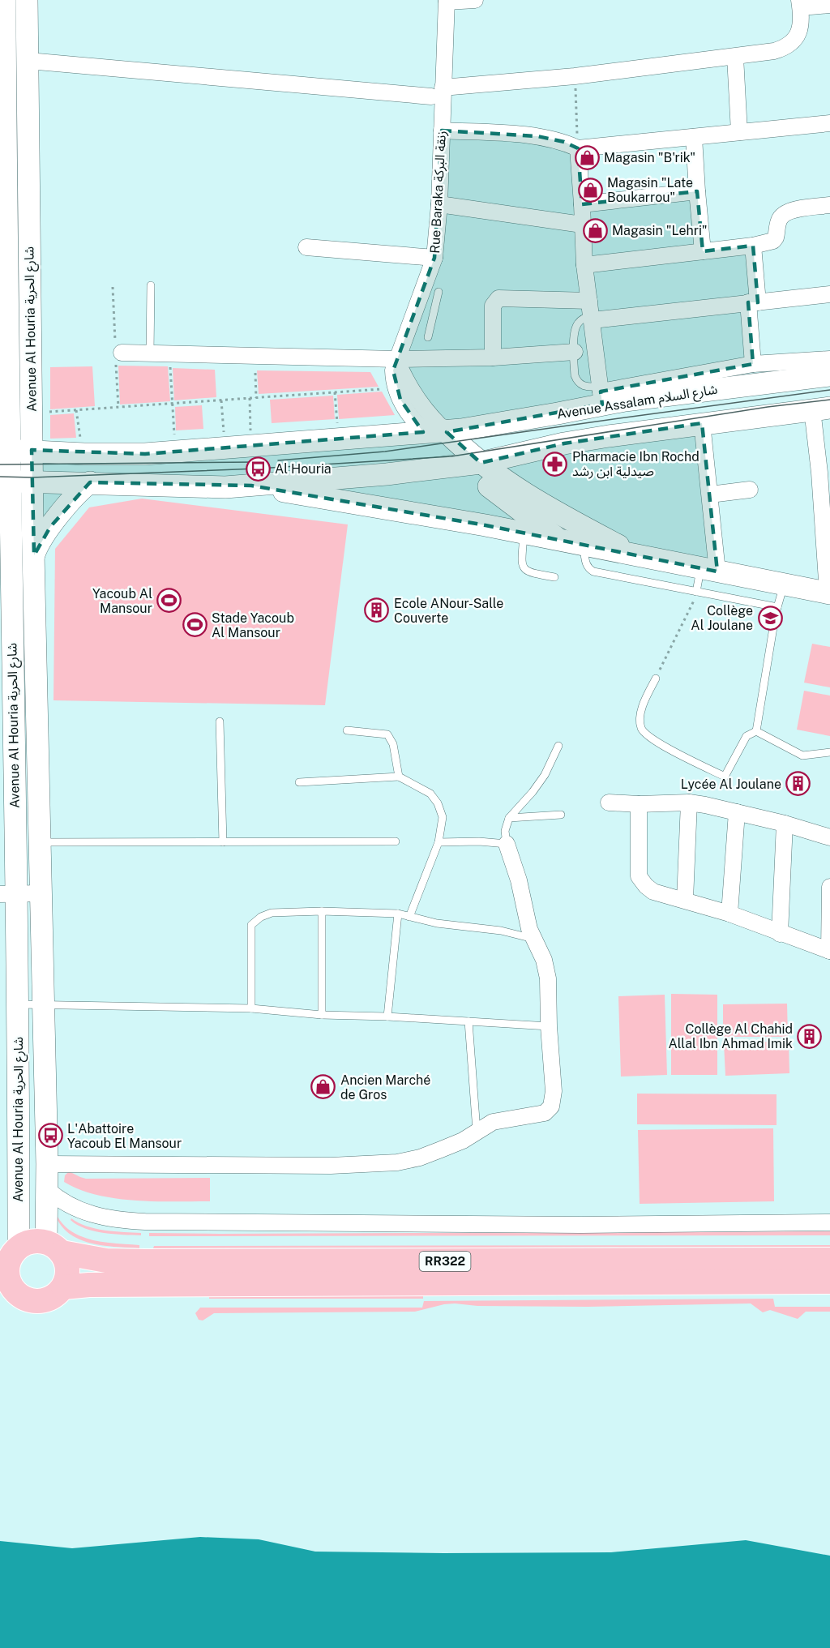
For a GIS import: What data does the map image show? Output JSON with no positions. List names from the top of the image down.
{
  "streets": {
    "main road": ["Avenue Al Houria شارع الحرية", "Avenue Assalam شارع السلام", "RR322"],
    "street": ["Rue Baraka زنقة البركة"]
  },
  "crossings": [
    ["Avenue Al Houria شارع الحرية", "Avenue Assalam شارع السلام"],
    ["Avenue Al Houria شارع الحرية", "RR322"]
  ],
  "places": {
    "shop": [
      "Magasin \"B'rik\"",
      "Magasin \"Late Boukarrou\"",
      "Magasin \"Lehri\"",
      "Ancien Marché de Gros"
    ],
    "pharmacy": ["Pharmacie Ibn Rochd صيدلية ابن رشد"],
    "bus stop": ["Al Houria", "L'Abattoire Yacoub El Mansour"],
    "sports": ["Yacoub Al Mansour", "Stade Yacoub Al Mansour"],
    "building": ["Ecole ANour-Salle Couverte", "Lycée Al Joulane", "Collège Al Chahid Allal Ibn Ahmad Imik"],
    "school or university": ["Collège Al Joulane"]
  }
}
